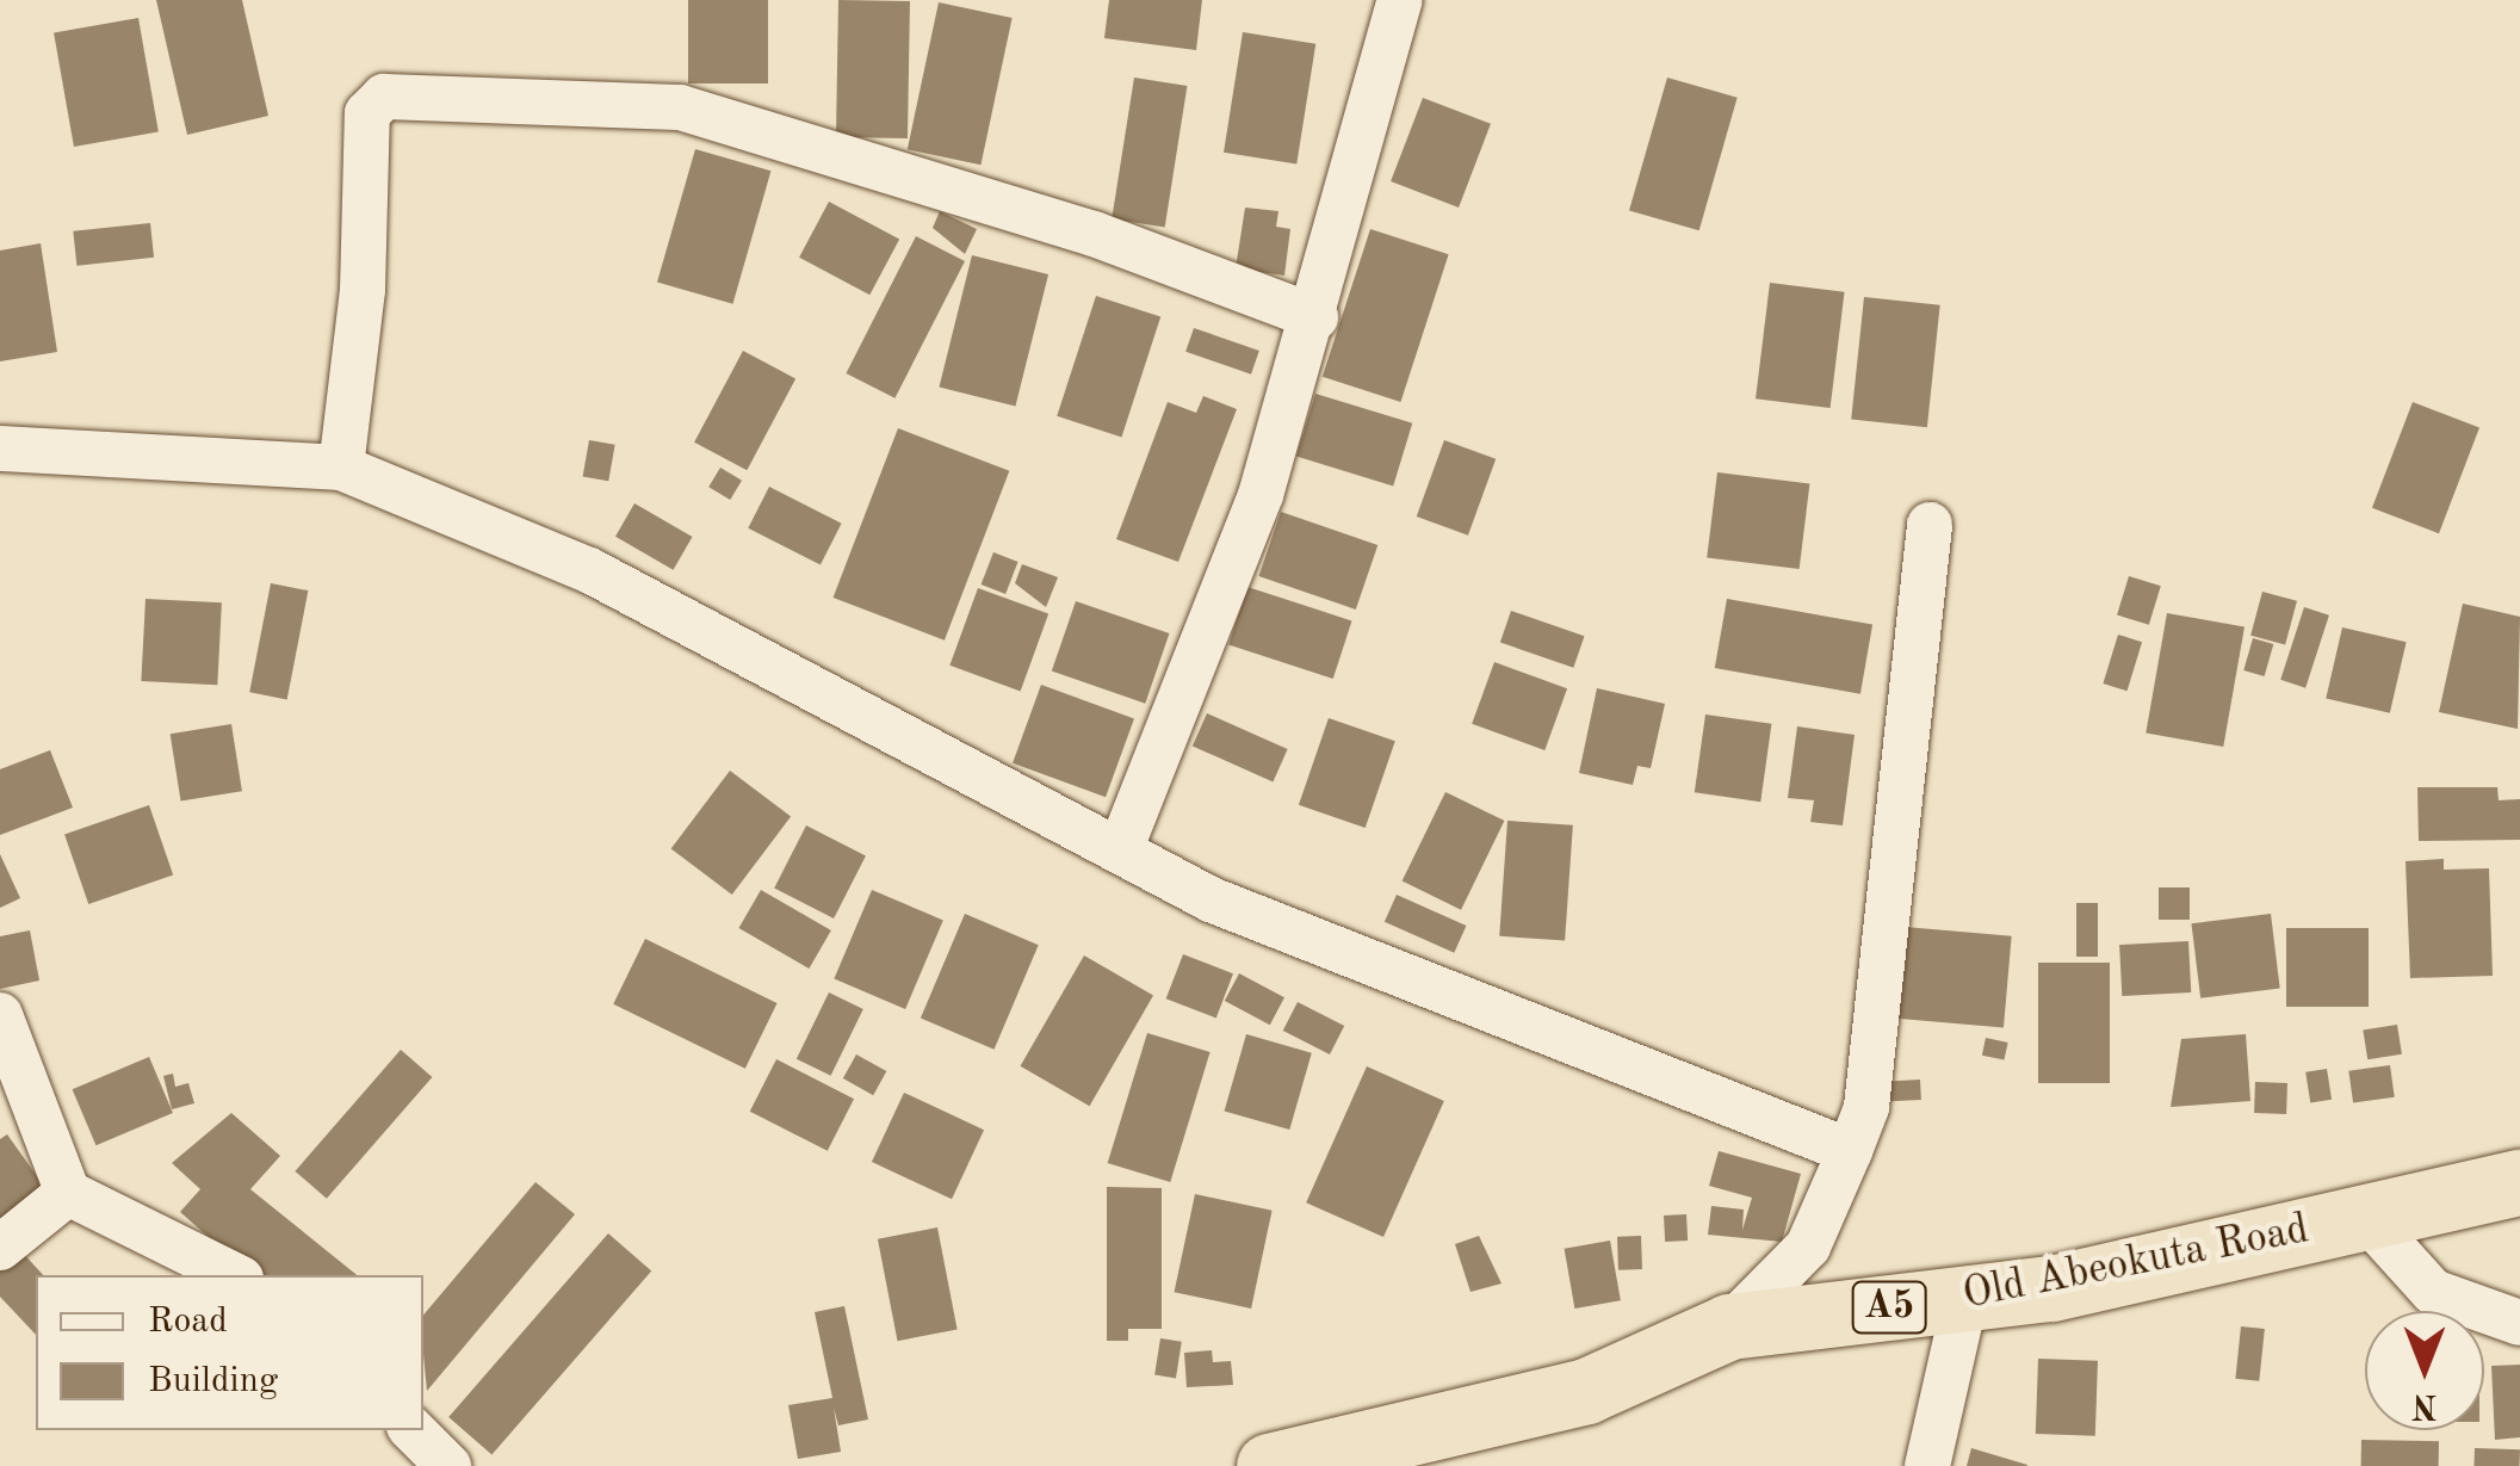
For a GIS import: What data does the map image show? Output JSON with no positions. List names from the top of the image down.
{
  "streets": {
    "highway": ["Old Abeokuta Road", "A5"]
  },
  "legend": ["Road", "Building"],
  "north": "bottom"
}
